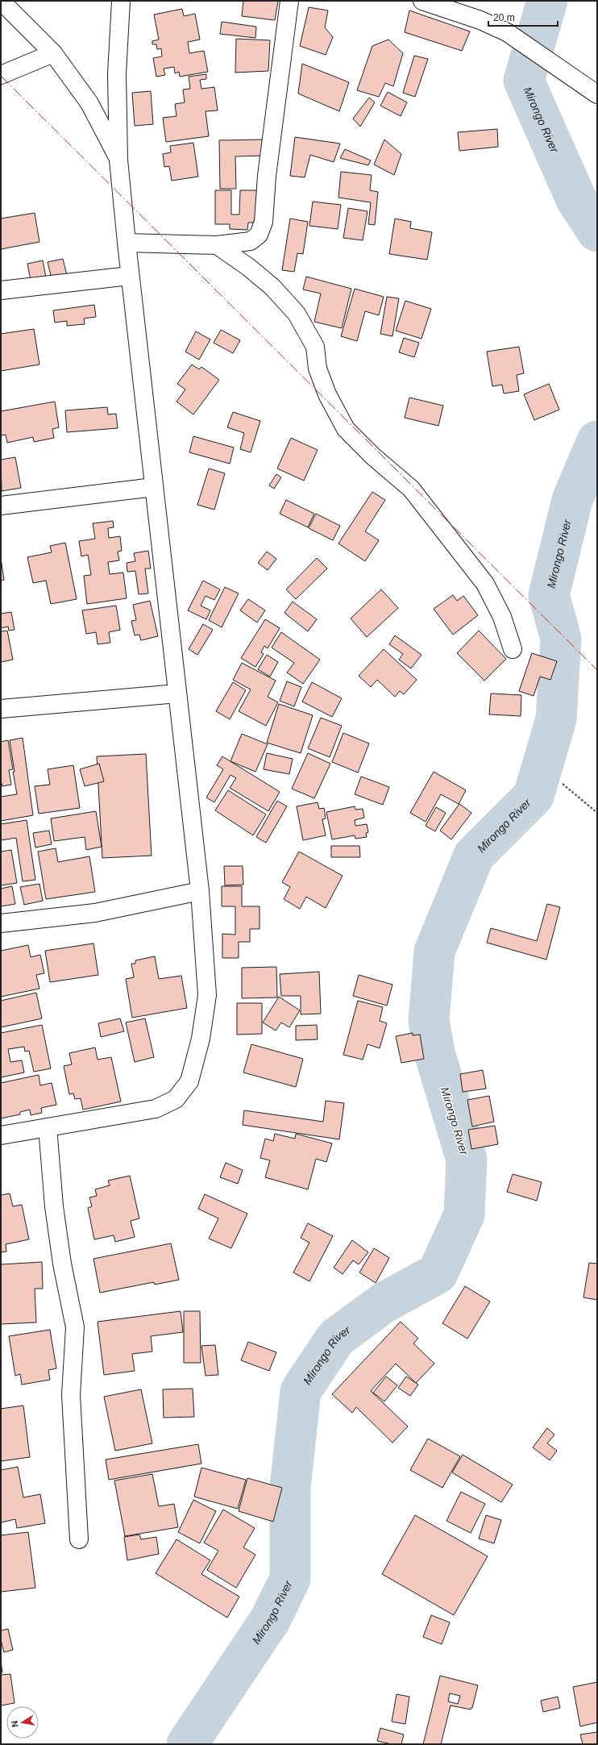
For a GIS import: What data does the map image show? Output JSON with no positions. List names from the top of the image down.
{
  "water": ["Mirongo River"],
  "scale_bar": "20 m",
  "north": "left"
}
